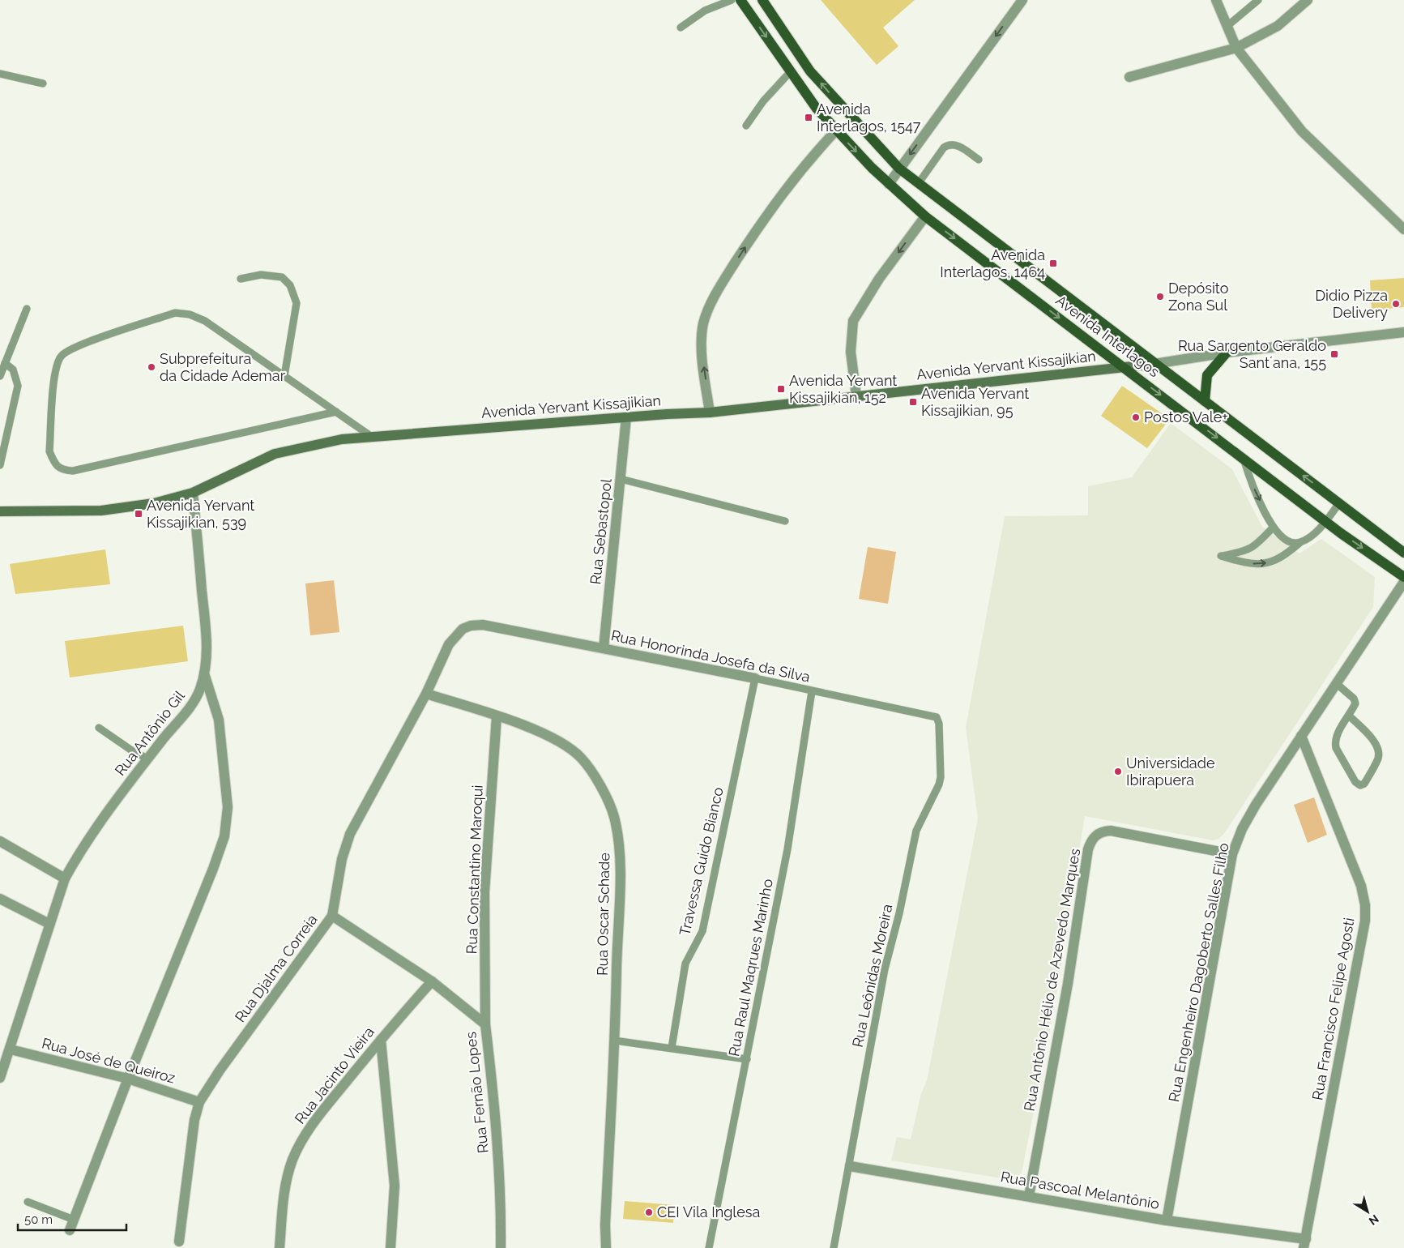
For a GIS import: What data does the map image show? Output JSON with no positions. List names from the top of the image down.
{
  "streets": {
    "main road": ["Avenida Interlagos", "Avenida Yervant Kissajikian"],
    "street": [
      "Rua Sebastopol",
      "Rua Honorinda Josefa da Silva",
      "Rua Antônio Gil",
      "Rua Constantino Maroqui",
      "Rua Oscar Schade",
      "Rua Djalma Correia",
      "Rua Engenheiro Dagoberto Salles Filho",
      "Rua Antônio Hélio de Azevedo Marques",
      "Rua Francisco Felipe Agosti",
      "Rua José de Queiroz",
      "Rua Jacinto Vieira",
      "Rua Fernão Lopes",
      "Rua Pascoal Melantônio"
    ],
    "lane": ["Travessa Guido Bianco", "Rua Raul Maqrues Marinho", "Rua Leônidas Moreira"]
  },
  "crossings": [
    ["Avenida Interlagos", "Avenida Yervant Kissajikian"],
    ["Avenida Yervant Kissajikian", "Rua Sebastopol"],
    ["Avenida Yervant Kissajikian", "Rua Antônio Gil"],
    ["Rua Sebastopol", "Rua Honorinda Josefa da Silva"],
    ["Rua Honorinda Josefa da Silva", "Travessa Guido Bianco"],
    ["Rua Honorinda Josefa da Silva", "Rua Raul Maqrues Marinho"],
    ["Rua Honorinda Josefa da Silva", "Rua Djalma Correia"],
    ["Rua Honorinda Josefa da Silva", "Rua Leônidas Moreira"],
    ["Rua Antônio Gil", "Rua José de Queiroz"],
    ["Rua Constantino Maroqui", "Rua Oscar Schade"],
    ["Rua Constantino Maroqui", "Rua Fernão Lopes"],
    ["Rua Oscar Schade", "Rua Djalma Correia"],
    ["Rua Djalma Correia", "Rua José de Queiroz"],
    ["Rua Djalma Correia", "Rua Fernão Lopes"],
    ["Rua Engenheiro Dagoberto Salles Filho", "Rua Antônio Hélio de Azevedo Marques"],
    ["Rua Engenheiro Dagoberto Salles Filho", "Rua Francisco Felipe Agosti"],
    ["Rua Engenheiro Dagoberto Salles Filho", "Rua Pascoal Melantônio"],
    ["Rua Leônidas Moreira", "Rua Pascoal Melantônio"],
    ["Rua Antônio Hélio de Azevedo Marques", "Rua Pascoal Melantônio"],
    ["Rua Francisco Felipe Agosti", "Rua Pascoal Melantônio"],
    ["Rua Jacinto Vieira", "Rua Fernão Lopes"]
  ],
  "places": {
    "transit": [
      "Avenida Interlagos, 1547",
      "Avenida Interlagos, 1464",
      "Rua Sargento Geraldo Sant´ana, 155",
      "Avenida Yervant Kissajikian, 152",
      "Avenida Yervant Kissajikian, 95",
      "Avenida Yervant Kissajikian, 539"
    ],
    "other": [
      "Depósito Zona Sul",
      "Didio Pizza Delivery",
      "Subprefeitura da Cidade Ademar",
      "Postos Vale+",
      "Universidade Ibirapuera",
      "CEI Vila Inglesa"
    ]
  },
  "scale_bar": "50 m",
  "north": "bottom right"
}
